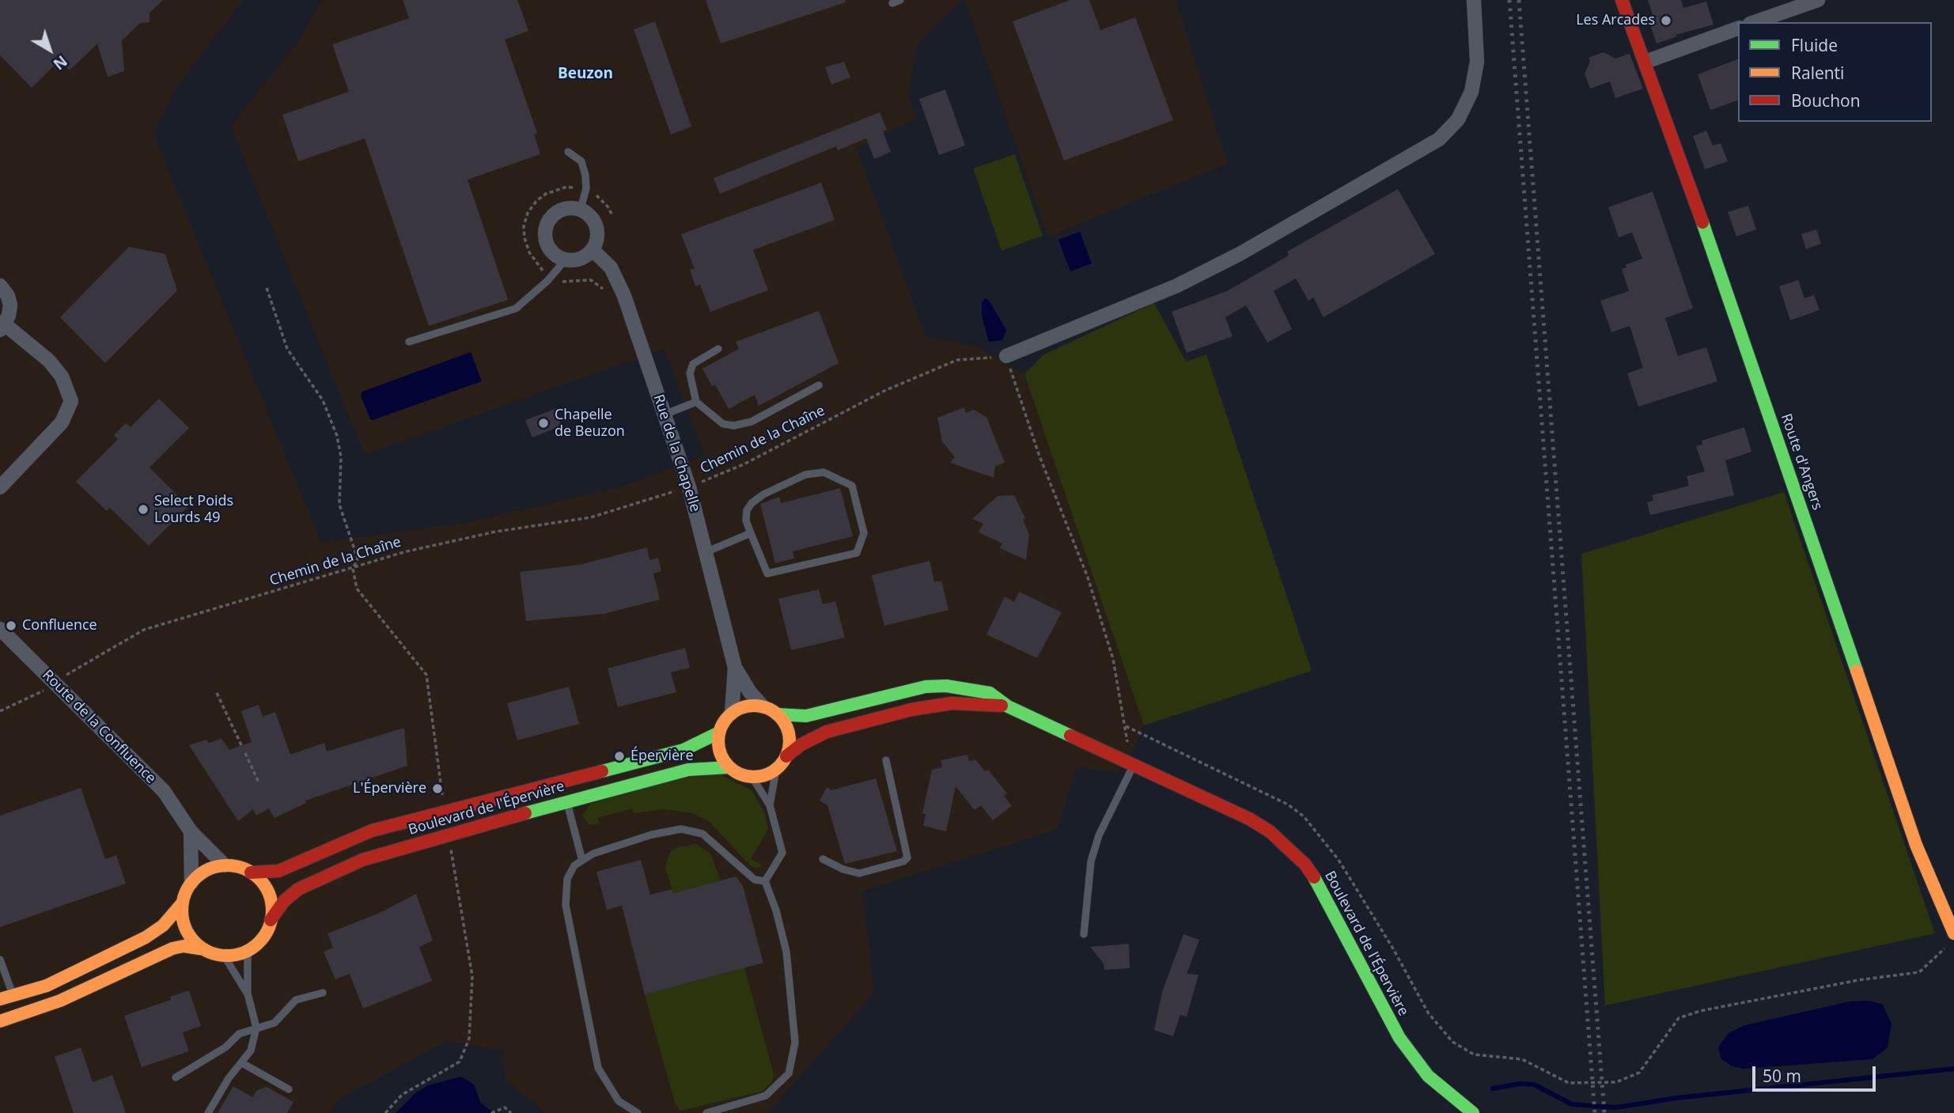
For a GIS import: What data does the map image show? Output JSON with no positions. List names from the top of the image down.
{
  "streets": {
    "street": [
      "Rue de la Chapelle",
      "Route d'Angers",
      "Route de la Confluence",
      "Boulevard de l'Épervière"
    ],
    "path": ["Chemin de la Chaîne"]
  },
  "crossings": [
    ["Chemin de la Chaîne", "Rue de la Chapelle"],
    ["Chemin de la Chaîne", "Route de la Confluence"],
    ["Rue de la Chapelle", "Boulevard de l'Épervière"],
    ["Route de la Confluence", "Boulevard de l'Épervière"]
  ],
  "districts": ["Beuzon"],
  "places": [
    "Les Arcades",
    "Chapelle de Beuzon",
    "Select Poids Lourds 49",
    "Confluence",
    "Épervière",
    "L'Épervière"
  ],
  "legend": ["Fluide", "Ralenti", "Bouchon"],
  "scale_bar": "50 m",
  "north": "bottom right"
}
